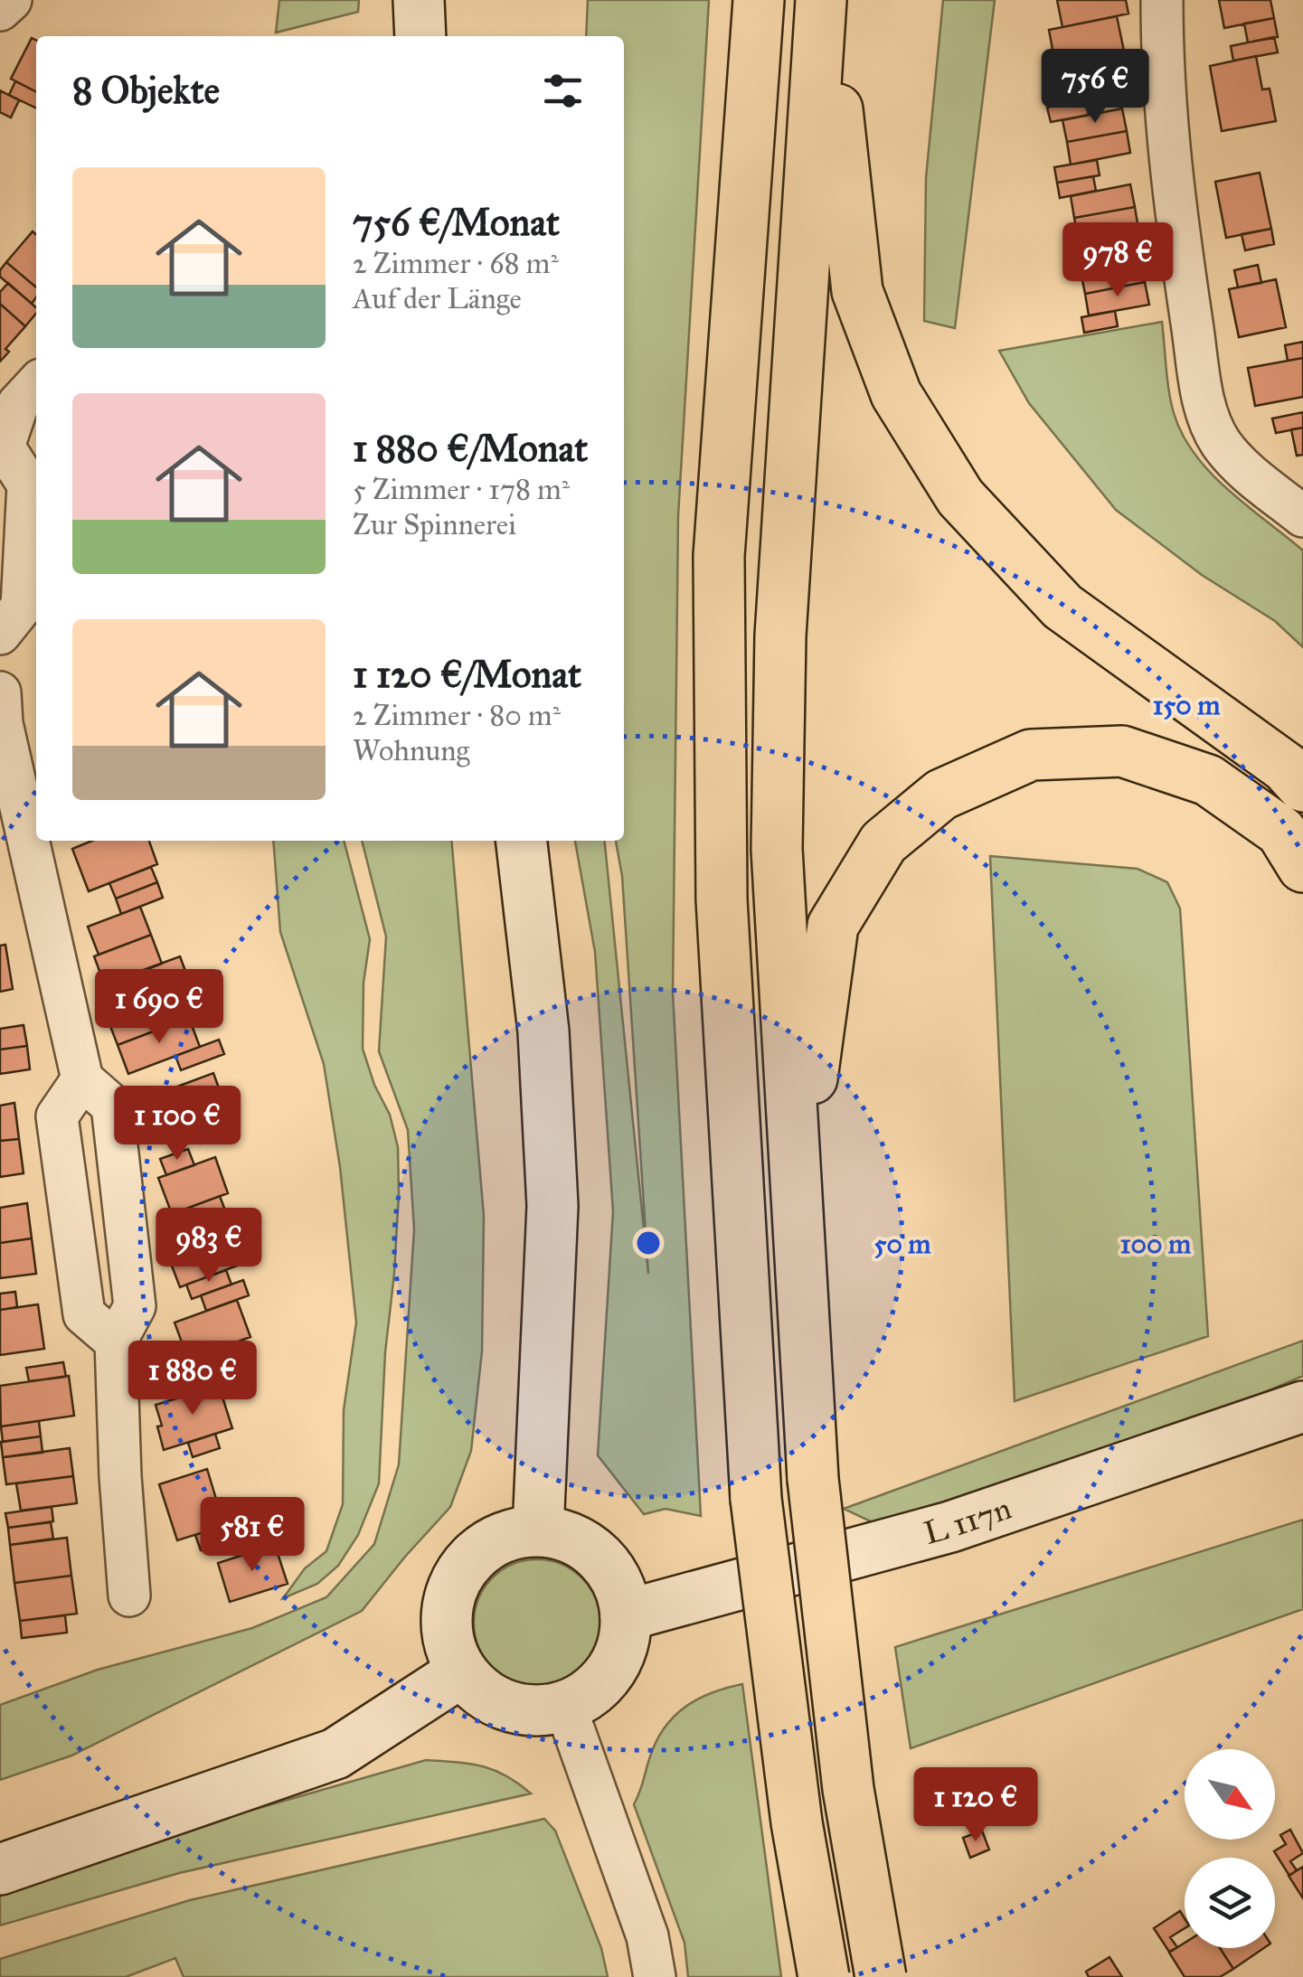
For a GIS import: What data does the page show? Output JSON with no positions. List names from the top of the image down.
{
  "streets": {
    "main road": ["L 117n"]
  },
  "north": "bottom right",
  "page": {
    "heading": "8 Objekte",
    "price": [
      "756 €",
      "978 €",
      "1 690 €",
      "1 100 €",
      "983 €",
      "1 880 €",
      "581 €",
      "1 120 €"
    ],
    "list": [
      {
        "name": "756 €/Monat",
        "note": "2 Zimmer · 68 m² · Auf der Länge"
      },
      {
        "name": "1 880 €/Monat",
        "note": "5 Zimmer · 178 m² · Zur Spinnerei"
      },
      {
        "name": "1 120 €/Monat",
        "note": "2 Zimmer · 80 m² · Wohnung"
      }
    ]
  },
  "rings": ["150 m", "50 m", "100 m"]
}
